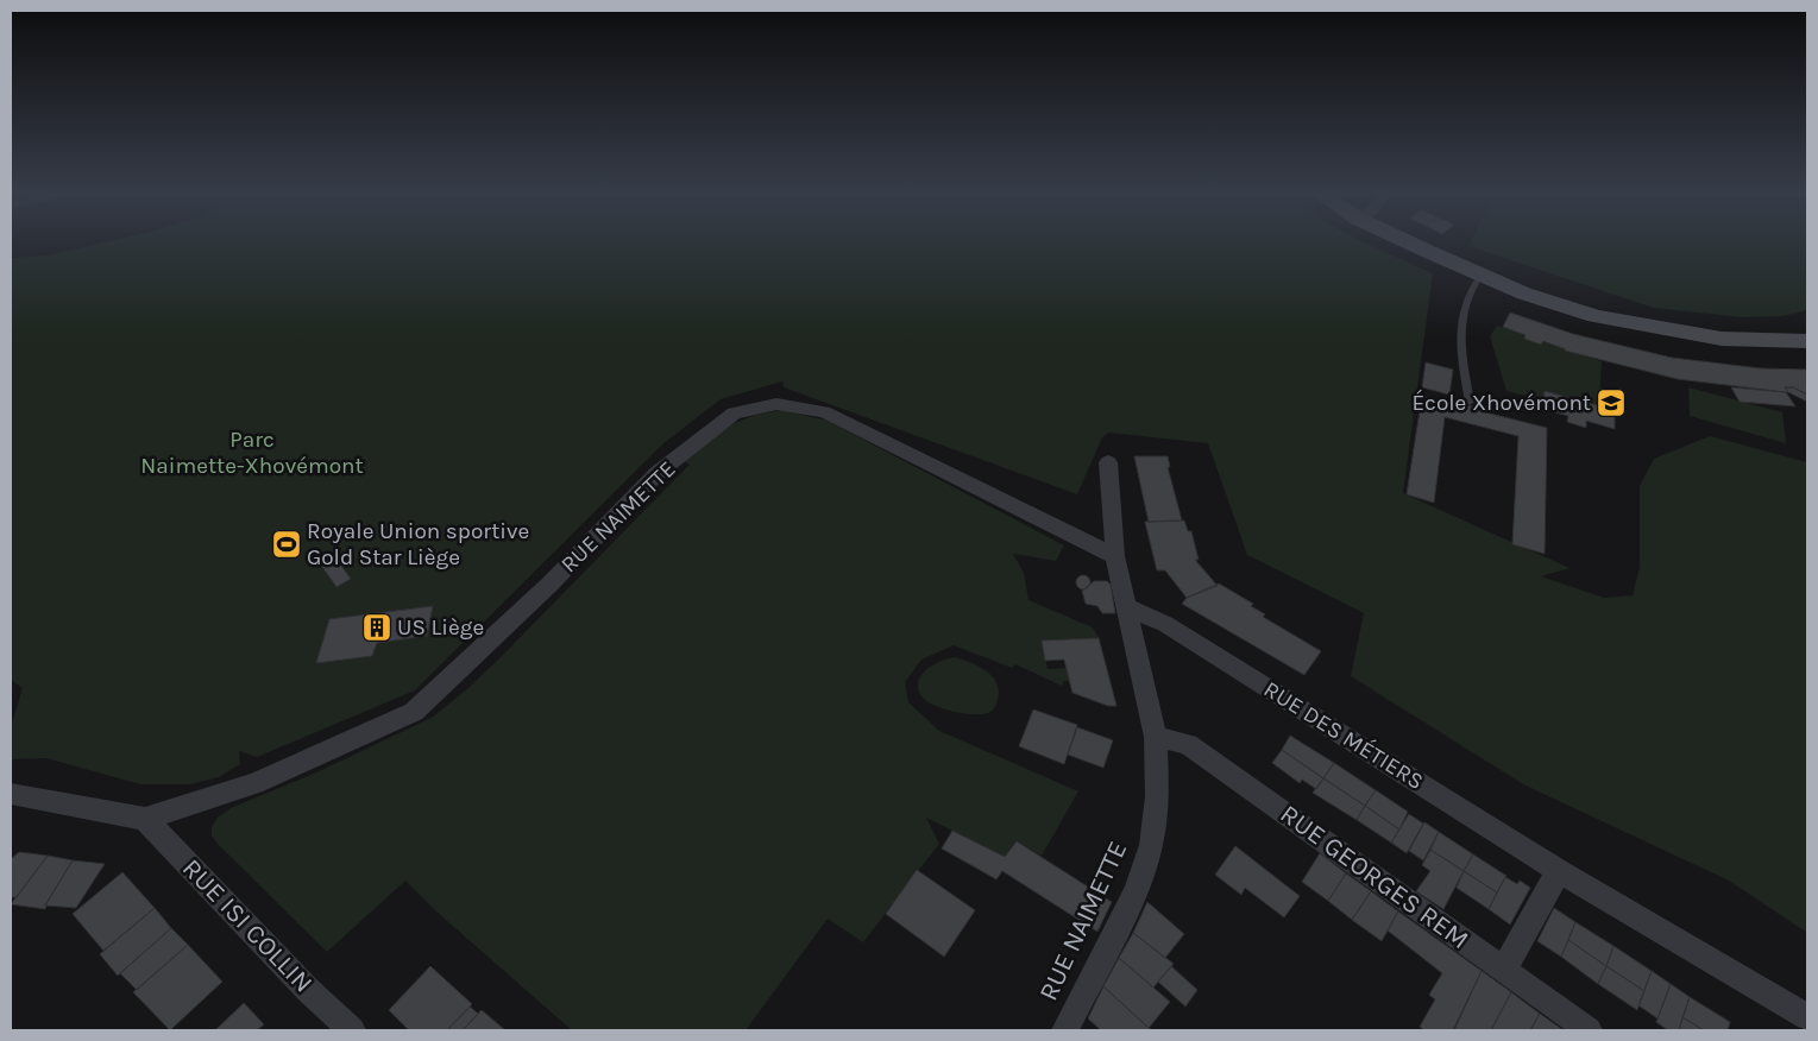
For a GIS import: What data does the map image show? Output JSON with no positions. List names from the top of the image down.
{
  "streets": {
    "street": [
      "RUE NAIMETTE",
      "RUE DES MÉTIERS",
      "RUE GEORGES REM",
      "RUE ISI COLLIN"
    ]
  },
  "crossings": [
    ["RUE NAIMETTE", "RUE DES MÉTIERS"],
    ["RUE NAIMETTE", "RUE GEORGES REM"],
    ["RUE NAIMETTE", "RUE ISI COLLIN"]
  ],
  "parks": ["Parc Naimette-Xhovémont"],
  "places": {
    "school or university": ["École Xhovémont"],
    "sports": ["Royale Union sportive Gold Star Liège"],
    "building": ["US Liège"]
  }
}
